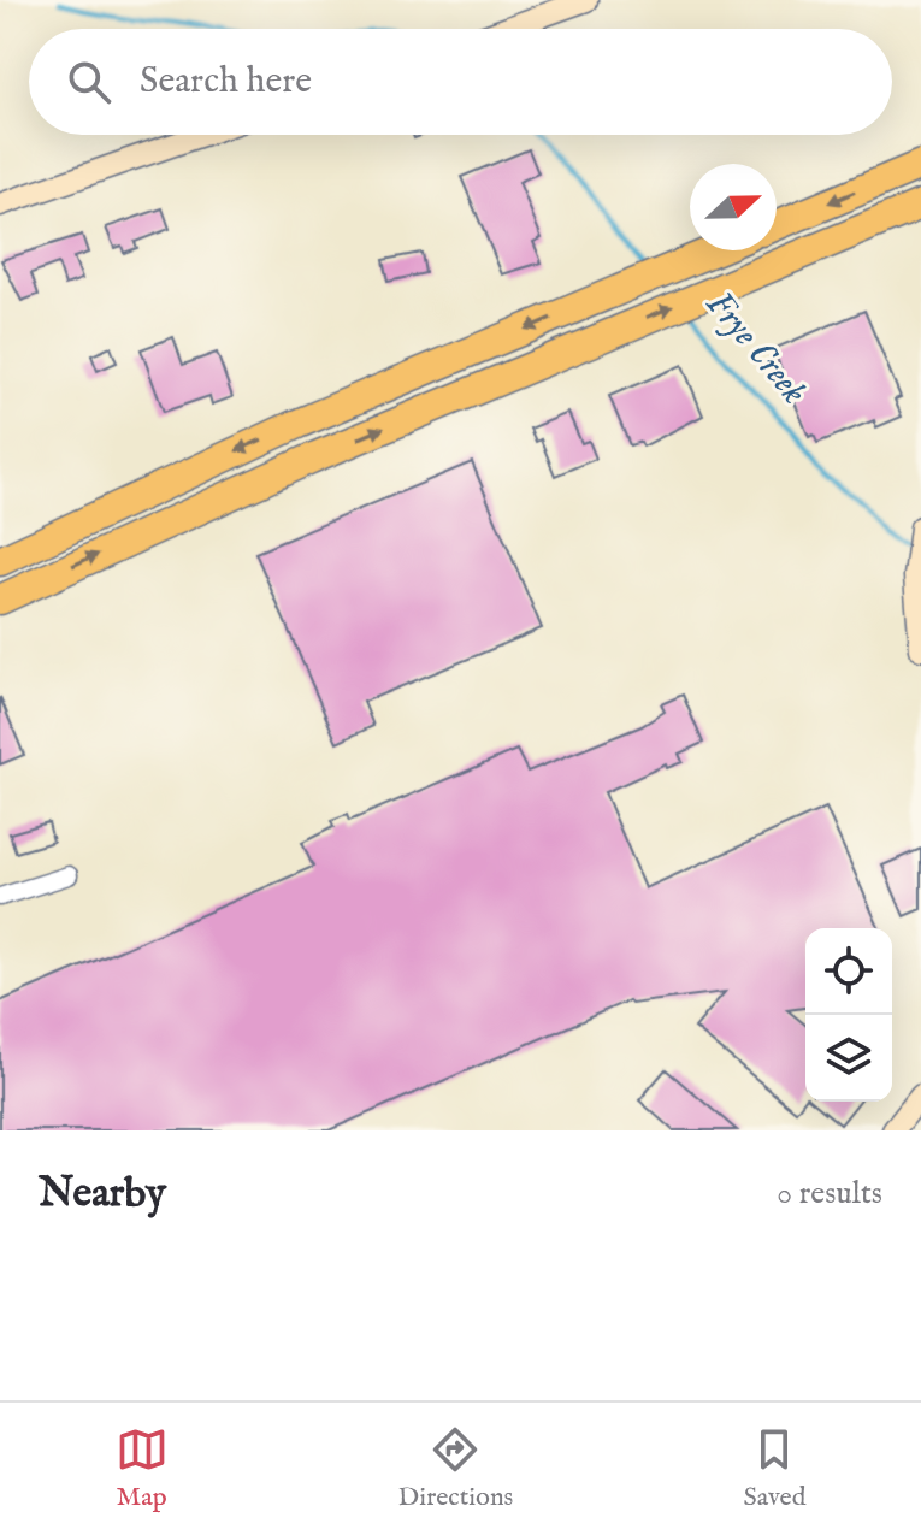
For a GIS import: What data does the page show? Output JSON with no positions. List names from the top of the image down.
{
  "water": ["Frye Creek"],
  "north": "right",
  "page": {
    "search": "Search here",
    "heading": ["Nearby", "0 results"],
    "nav": ["Map", "Directions", "Saved"]
  }
}
